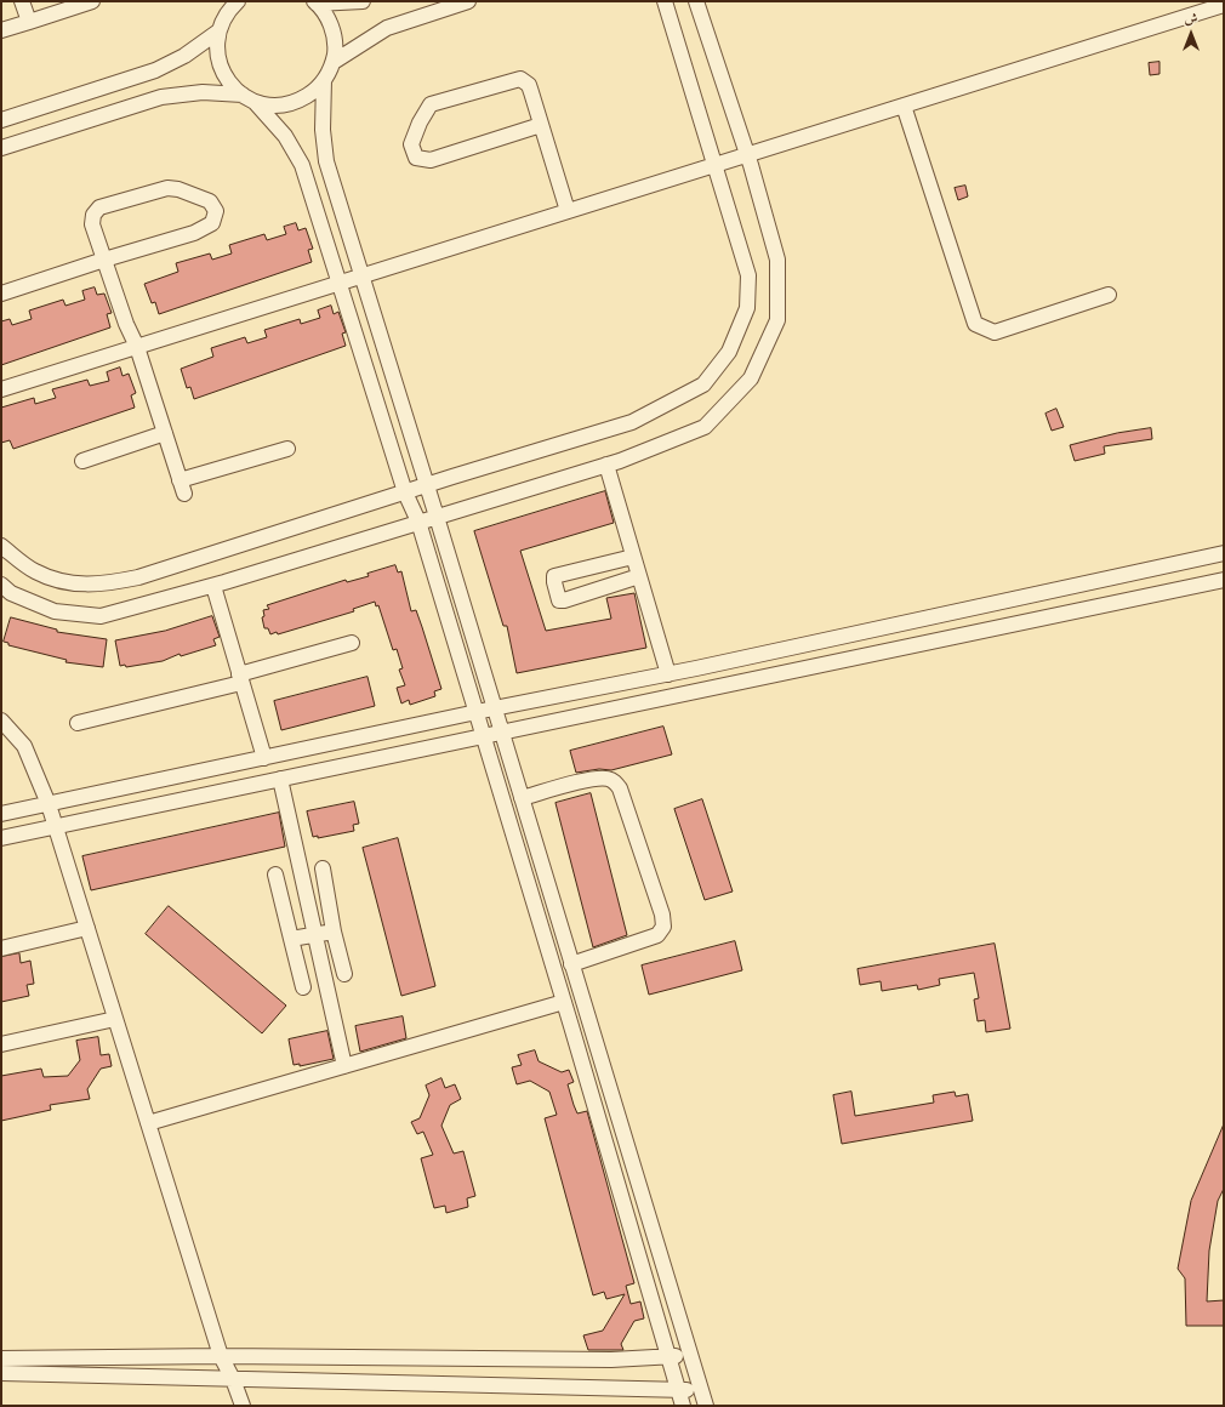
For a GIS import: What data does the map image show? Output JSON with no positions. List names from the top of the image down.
{
  "north": "top"
}
